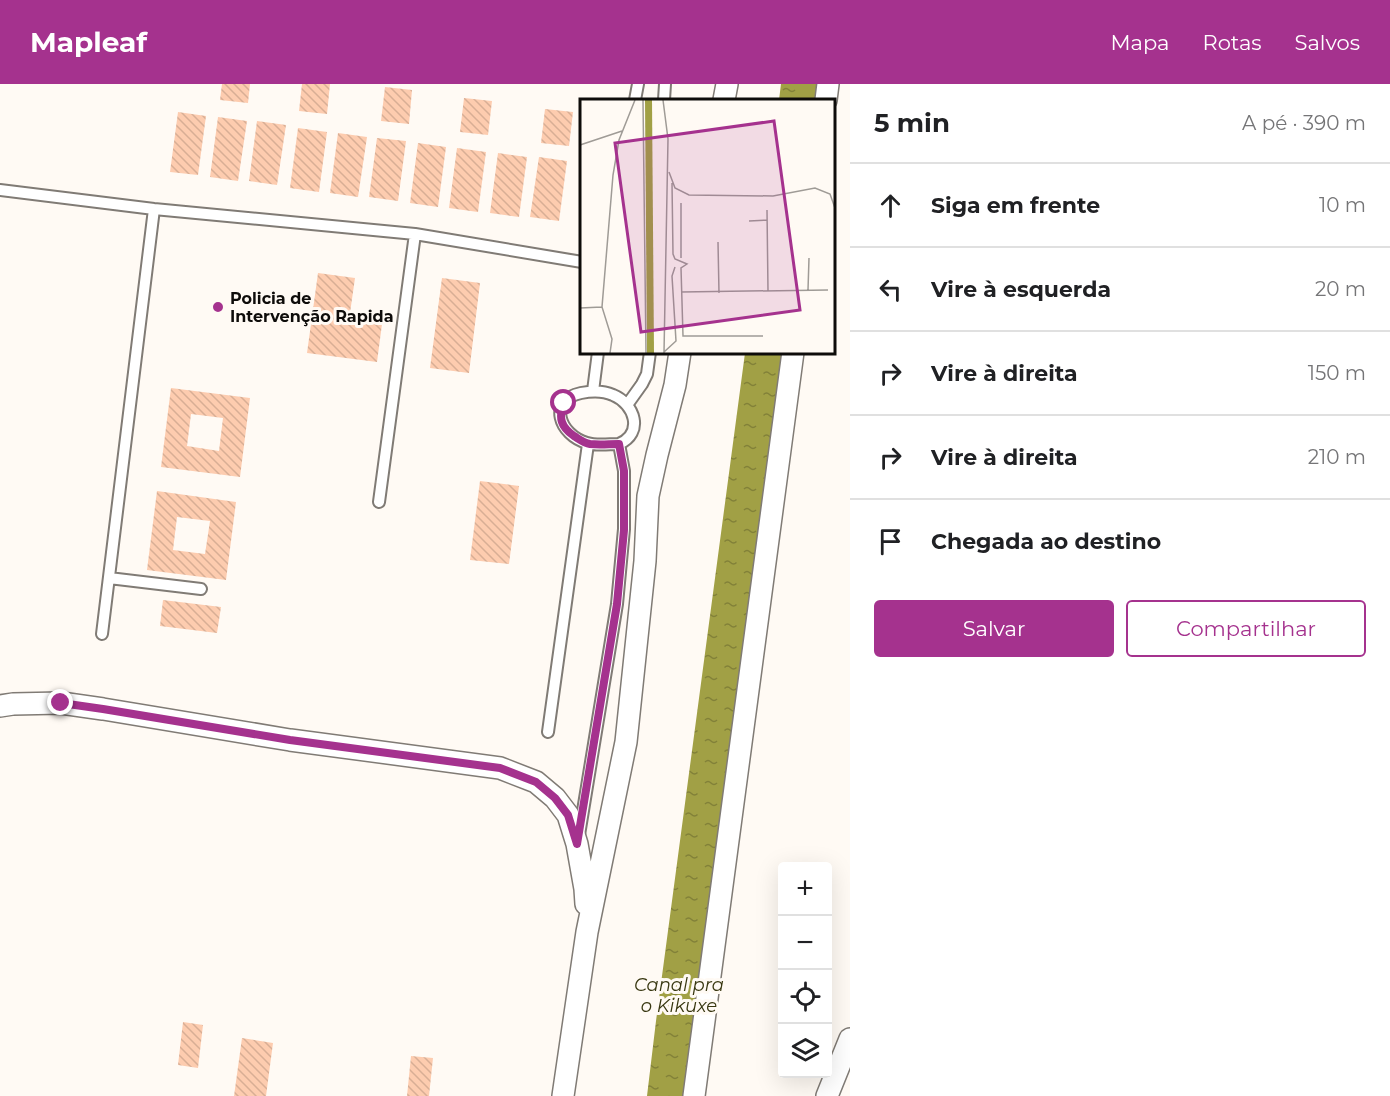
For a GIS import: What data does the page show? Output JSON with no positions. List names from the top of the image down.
{
  "water": ["Canal pra o Kikuxe"],
  "places": ["Policia de Intervenção Rapida"],
  "page": {
    "header": "Mapleaf",
    "nav": ["Mapa", "Rotas", "Salvos"],
    "heading": ["5 min", "A pé · 390 m"],
    "list": [
      ["Siga em frente", "10 m"],
      ["Vire à esquerda", "20 m"],
      ["Vire à direita", "150 m"],
      ["Vire à direita", "210 m"],
      "Chegada ao destino"
    ],
    "buttons": ["Salvar", "Compartilhar"],
    "map_buttons": ["+", "−"]
  }
}
